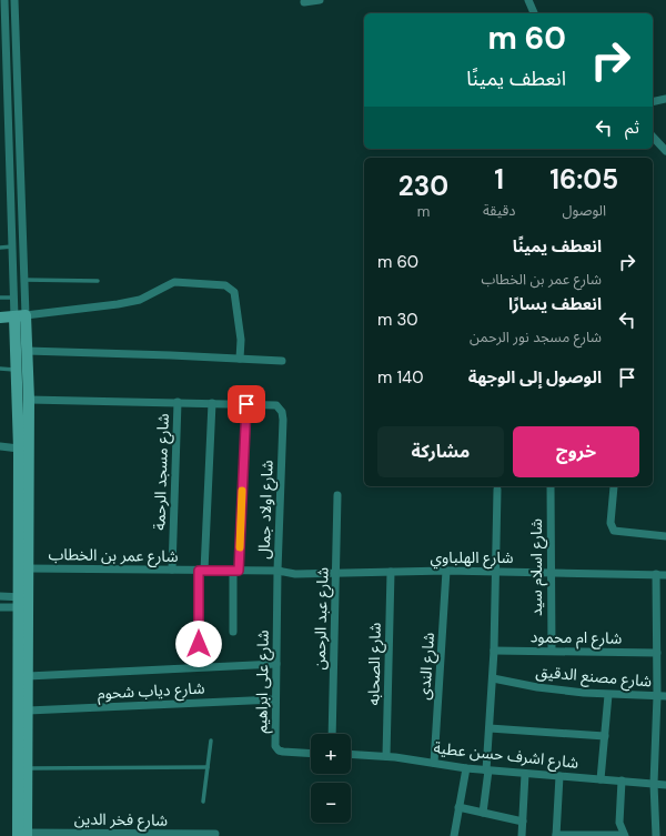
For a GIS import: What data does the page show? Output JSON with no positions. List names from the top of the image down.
{
  "streets": {
    "street": [
      "شارع مسجد الرحمة",
      "شارع اولاد جمال",
      "شارع عمر بن الخطاب",
      "شارع الهلباوي",
      "شارع اسلام سيد",
      "شارع عبد الرحمن",
      "شارع ام محمود",
      "شارع الصحابه",
      "شارع الندى",
      "شارع مصنع الدقيق",
      "شارع على ابراهيم",
      "شارع دياب شحوم",
      "شارع اشرف حسن عطية",
      "شارع فخر الدين"
    ]
  },
  "crossings": [
    ["شارع مسجد الرحمة", "شارع اولاد جمال"],
    ["شارع مسجد الرحمة", "شارع عمر بن الخطاب"],
    ["شارع اولاد جمال", "شارع عمر بن الخطاب"],
    ["شارع اولاد جمال", "شارع الهلباوي"],
    ["شارع اولاد جمال", "شارع على ابراهيم"],
    ["شارع عمر بن الخطاب", "شارع الهلباوي"],
    ["شارع عمر بن الخطاب", "شارع على ابراهيم"],
    ["شارع الهلباوي", "شارع اسلام سيد"],
    ["شارع الهلباوي", "شارع عبد الرحمن"],
    ["شارع الهلباوي", "شارع الصحابه"],
    ["شارع الهلباوي", "شارع الندى"],
    ["شارع الهلباوي", "شارع على ابراهيم"],
    ["شارع اسلام سيد", "شارع ام محمود"],
    ["شارع الصحابه", "شارع اشرف حسن عطية"],
    ["شارع الندى", "شارع اشرف حسن عطية"],
    ["شارع على ابراهيم", "شارع دياب شحوم"]
  ],
  "page": {
    "turn": ["60 m", "انعطف يمينًا"],
    "then": "ثم",
    "eta": [
      "16:05",
      "الوصول",
      "1",
      "دقيقة",
      "230",
      "m"
    ],
    "list": [
      {
        "name": "انعطف يمينًا",
        "note": "شارع عمر بن الخطاب",
        "value": "60 m"
      },
      {
        "name": "انعطف يسارًا",
        "note": "شارع مسجد نور الرحمن",
        "value": "30 m"
      },
      {
        "name": "الوصول إلى الوجهة",
        "value": "140 m"
      }
    ],
    "buttons": ["خروج", "مشاركة"],
    "map_buttons": ["+", "−"]
  }
}
